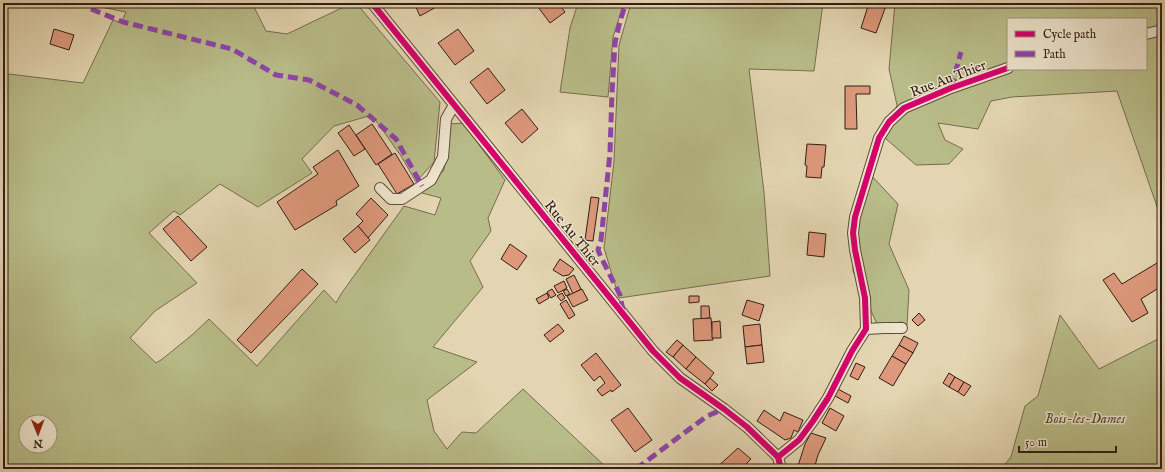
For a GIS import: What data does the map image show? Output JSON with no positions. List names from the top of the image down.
{
  "streets": {
    "street": ["Rue Au Thier"]
  },
  "parks": ["Bois-les-Dames"],
  "legend": ["Cycle path", "Path"],
  "scale_bar": "50 m",
  "north": "bottom"
}
